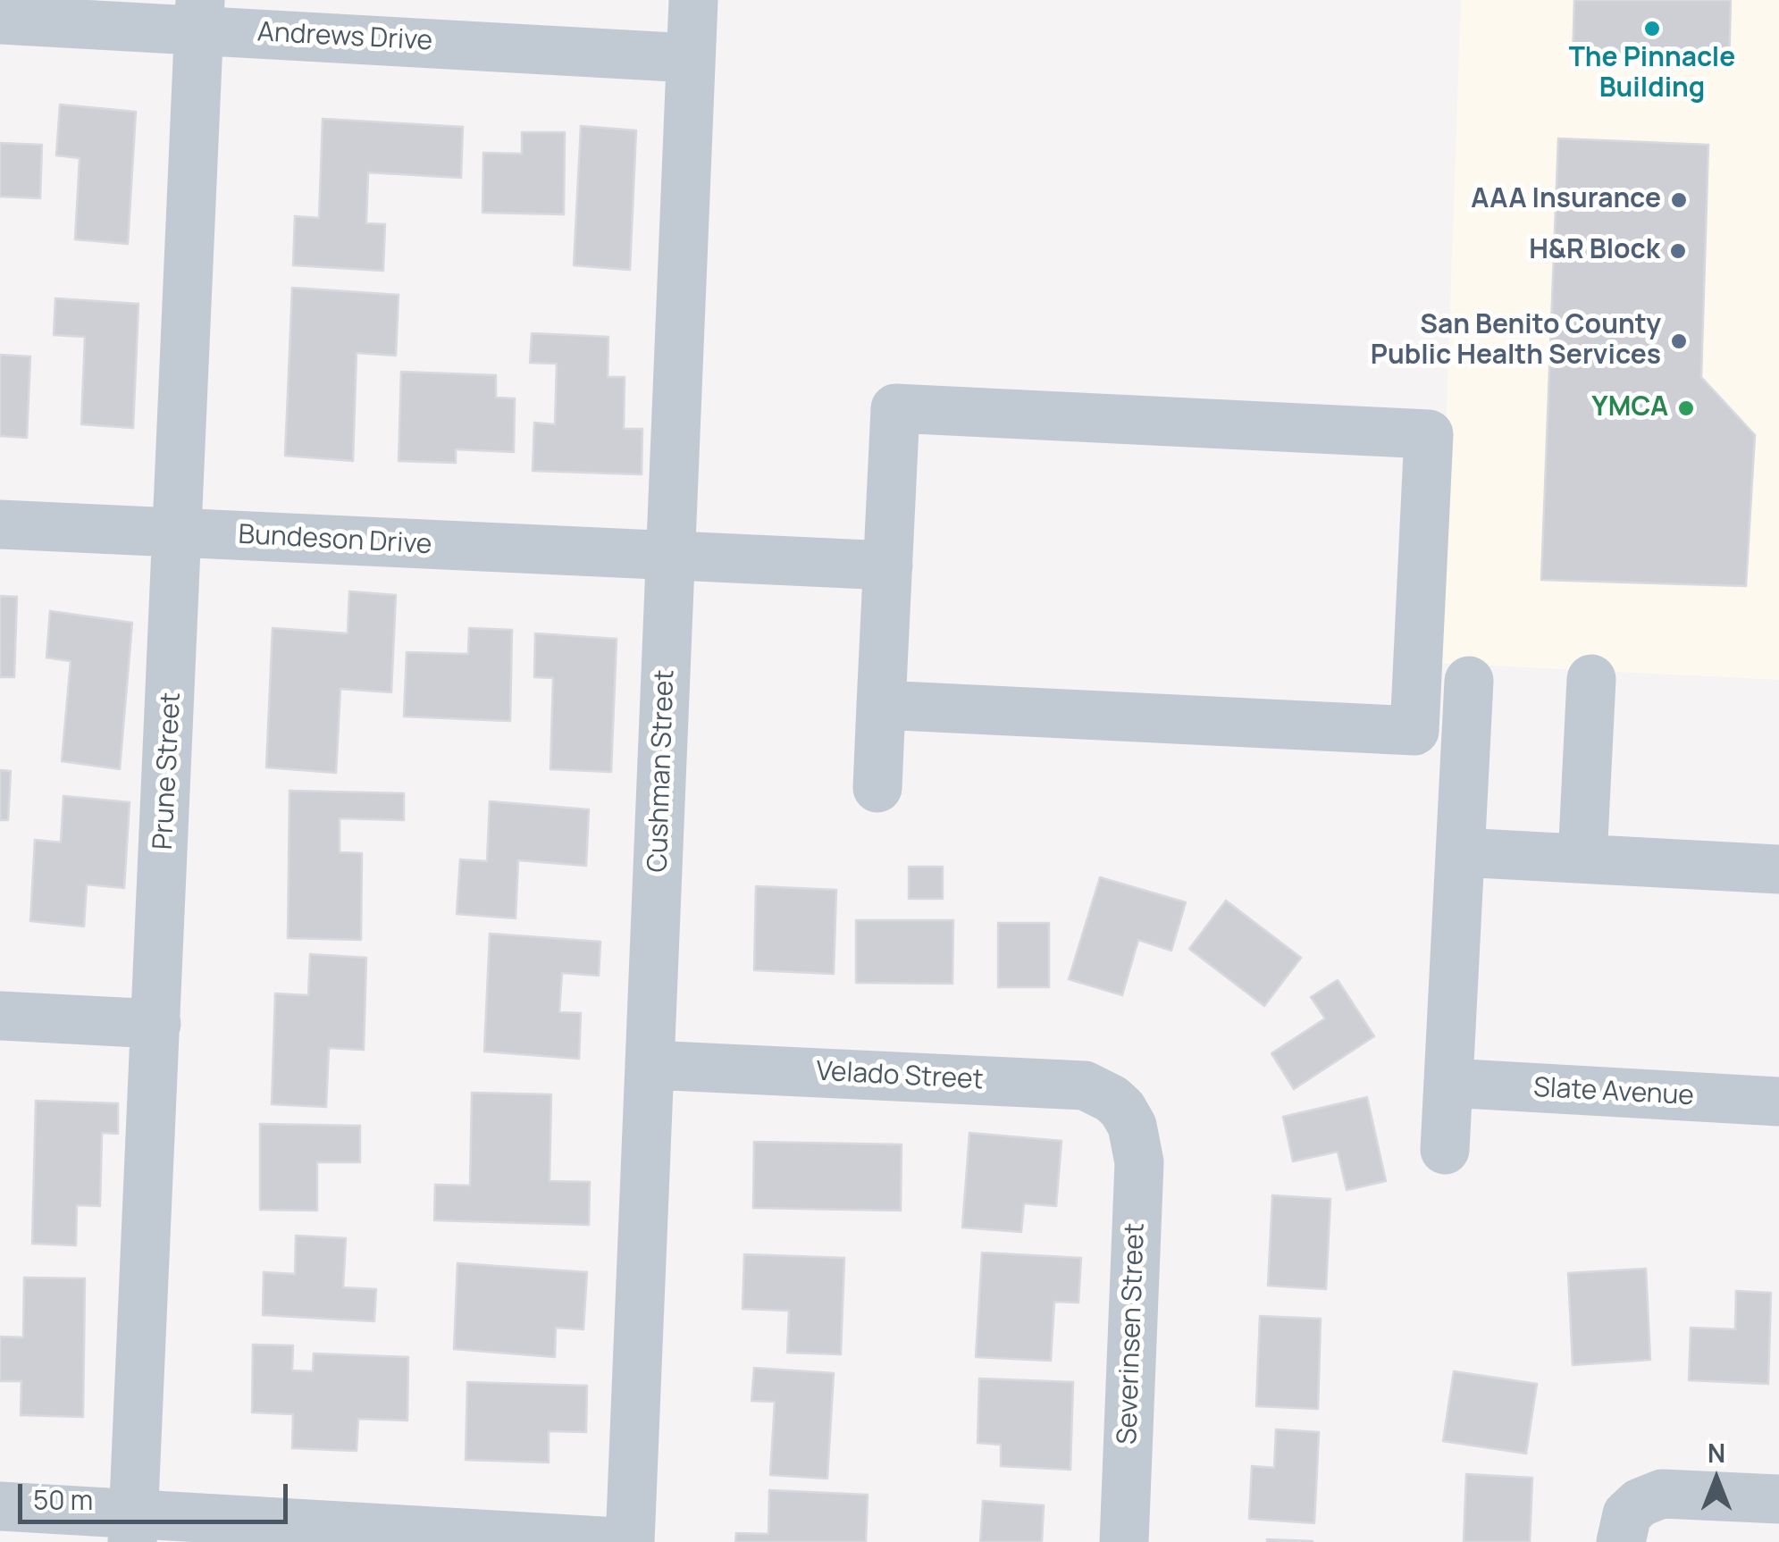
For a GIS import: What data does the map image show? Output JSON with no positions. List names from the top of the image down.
{
  "streets": {
    "street": [
      "Andrews Drive",
      "Bundeson Drive",
      "Prune Street",
      "Cushman Street",
      "Velado Street",
      "Slate Avenue",
      "Severinsen Street"
    ]
  },
  "crossings": [
    ["Andrews Drive", "Prune Street"],
    ["Andrews Drive", "Cushman Street"],
    ["Bundeson Drive", "Prune Street"],
    ["Bundeson Drive", "Cushman Street"],
    ["Cushman Street", "Velado Street"],
    ["Velado Street", "Severinsen Street"]
  ],
  "places": [
    "The Pinnacle Building",
    "AAA Insurance",
    "H&R Block",
    "San Benito County Public Health Services",
    "YMCA"
  ],
  "scale_bar": "50 m",
  "north": "top"
}
